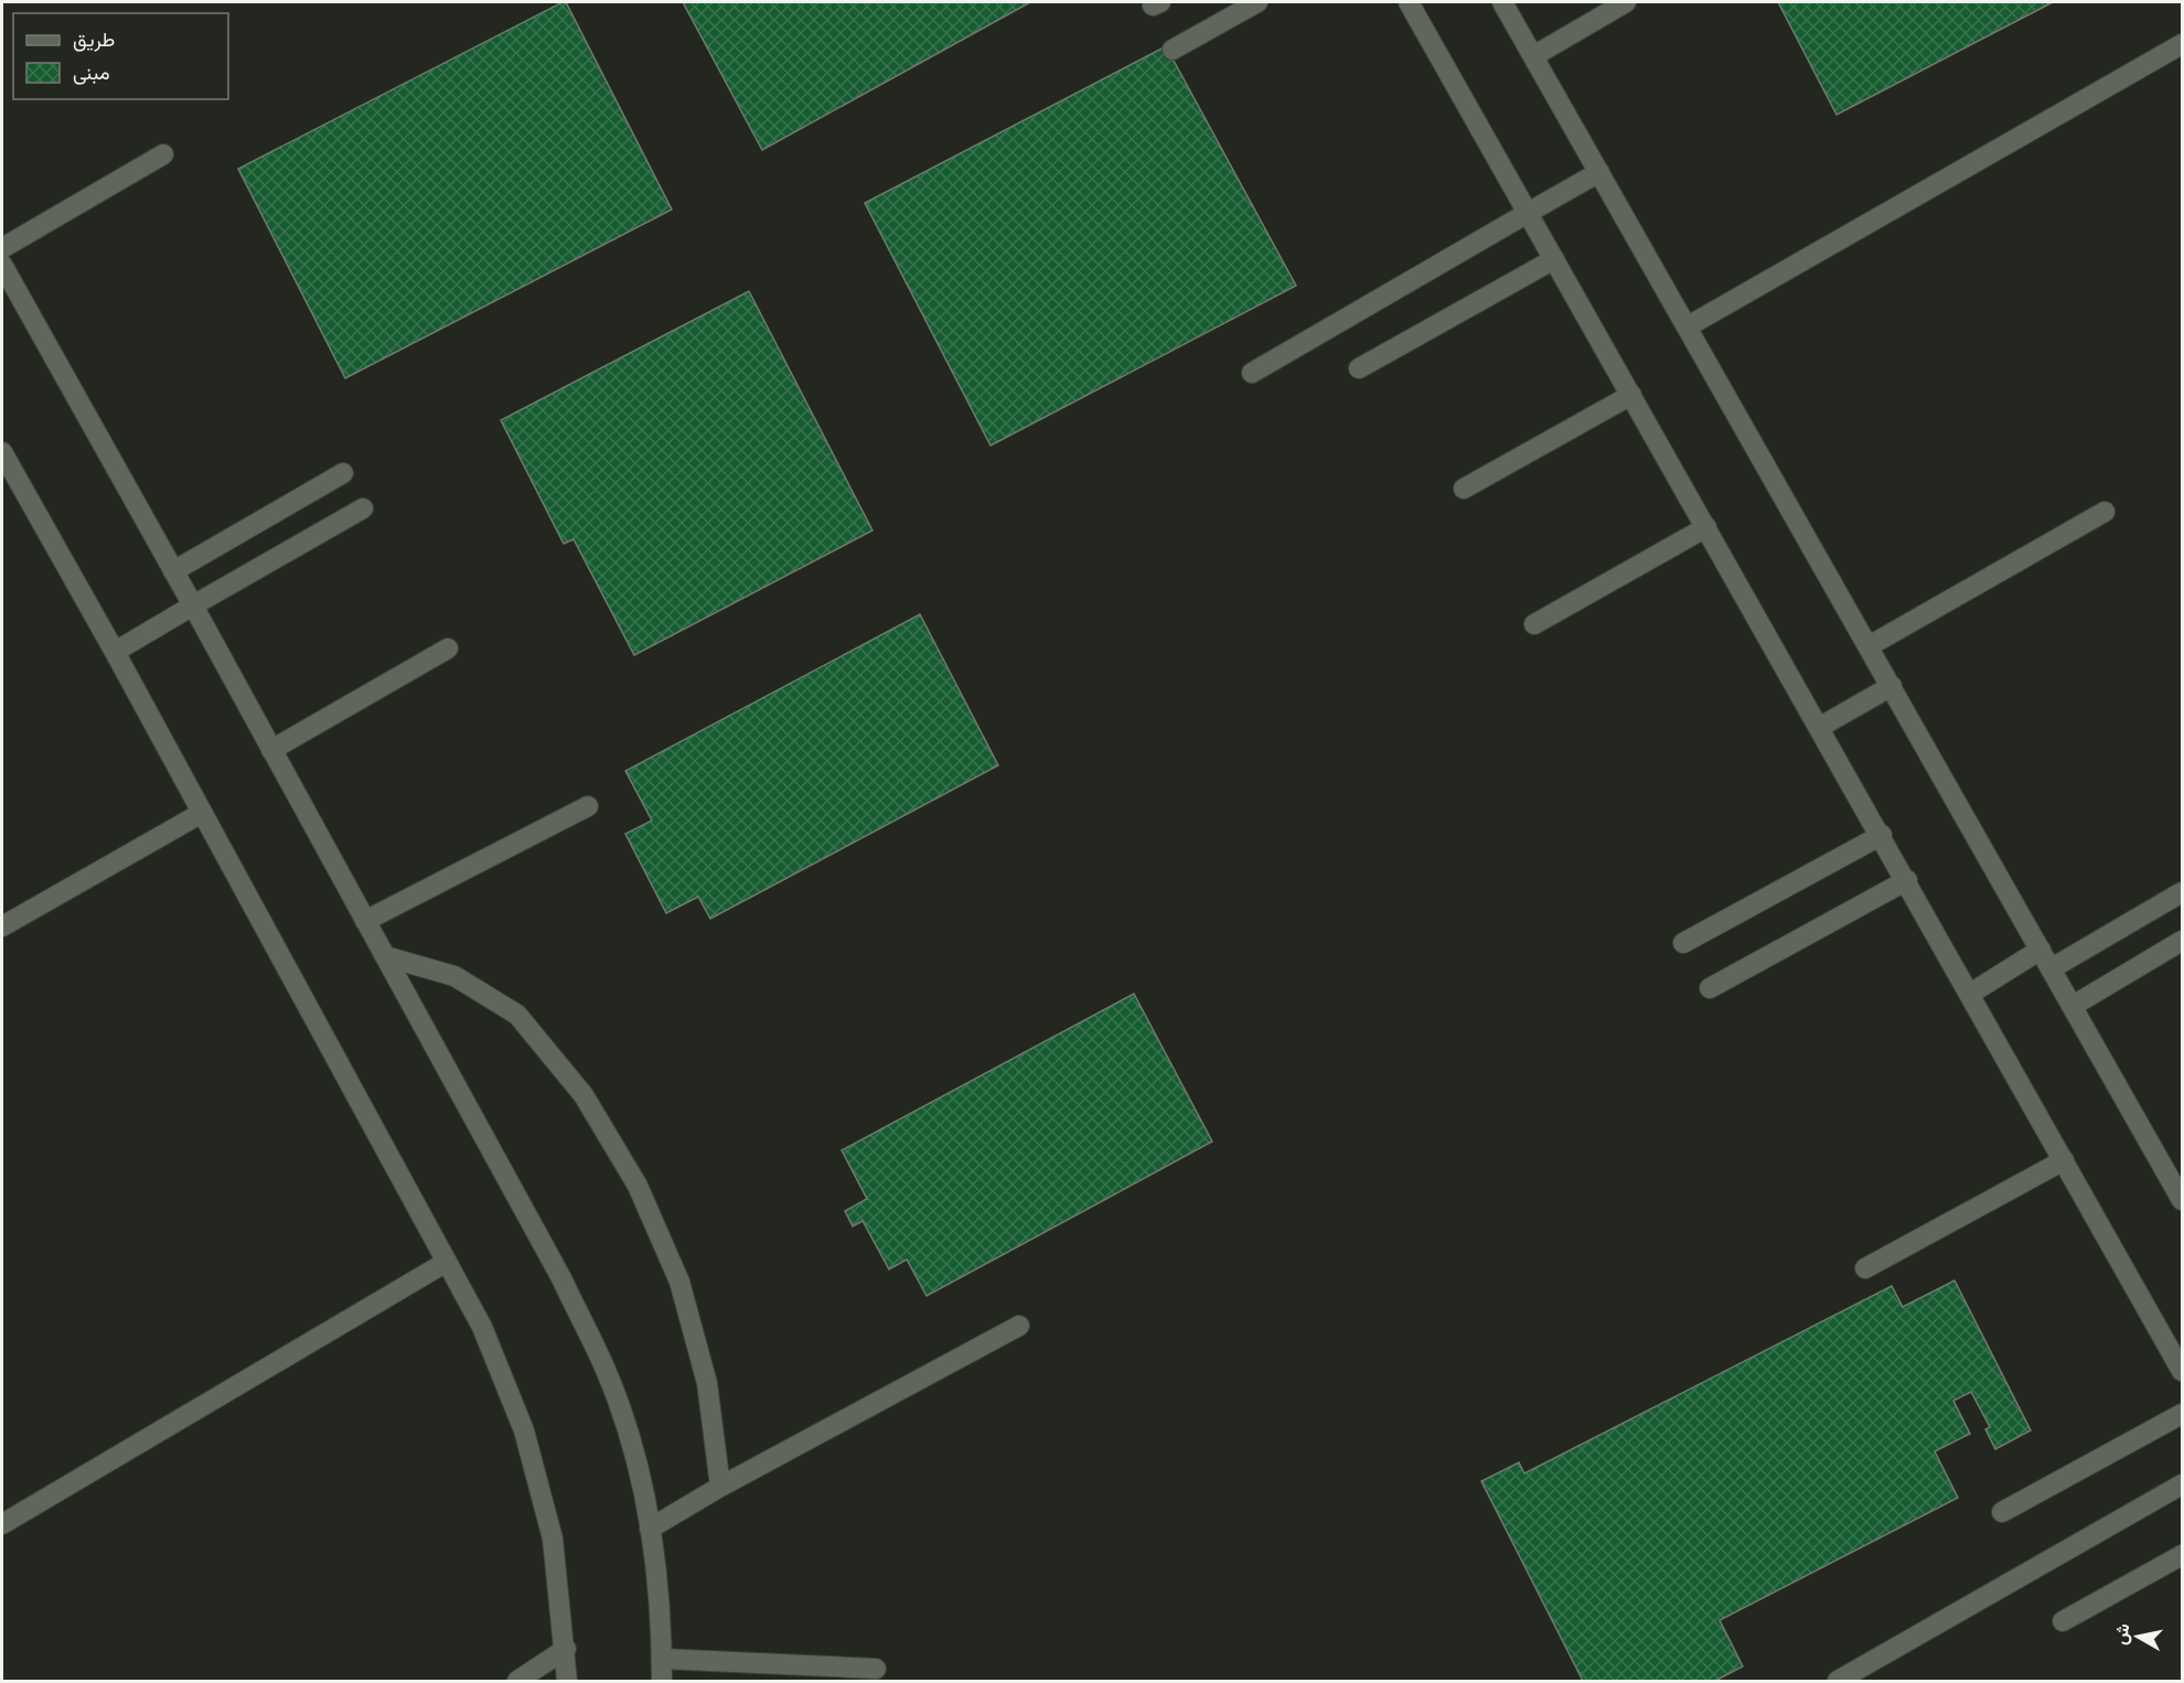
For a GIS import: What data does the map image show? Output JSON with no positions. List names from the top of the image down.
{
  "legend": ["طريق", "مبنى"],
  "north": "left"
}
